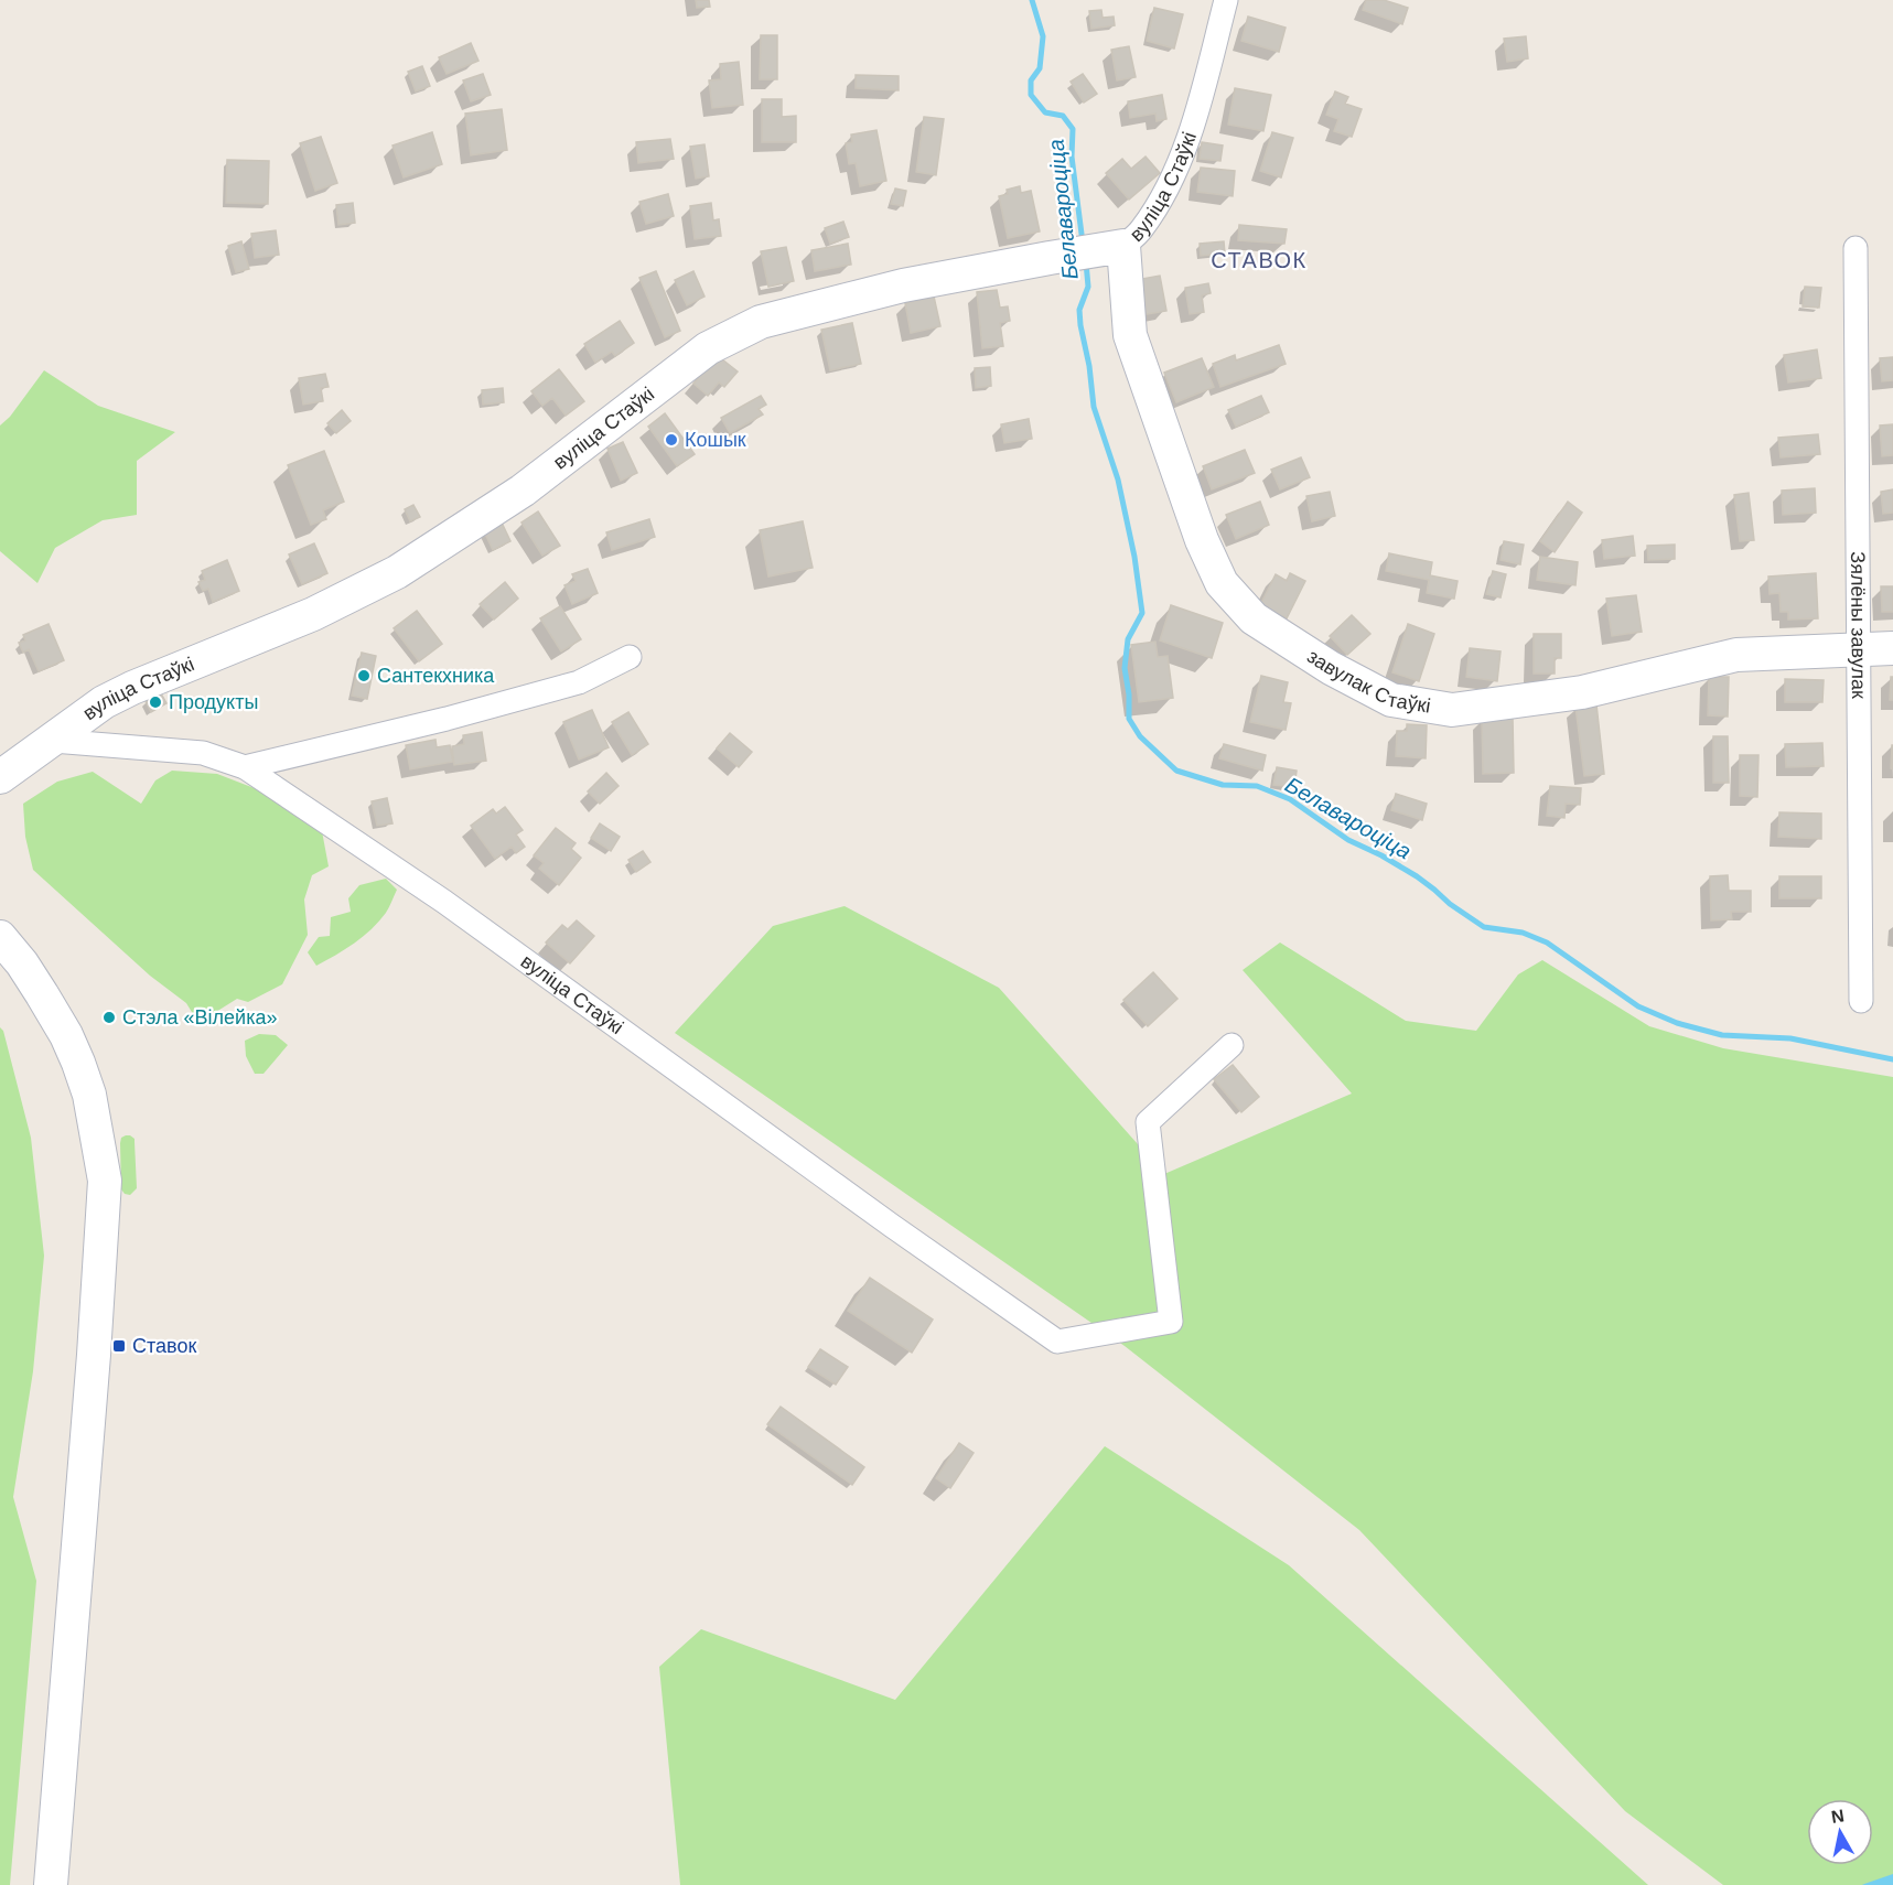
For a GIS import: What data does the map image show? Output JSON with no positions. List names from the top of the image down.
{
  "streets": {
    "street": ["вуліца Стаўкі", "Зялёны завулак", "завулак Стаўкі"]
  },
  "crossings": [
    ["вуліца Стаўкі", "завулак Стаўкі"],
    ["Зялёны завулак", "завулак Стаўкі"]
  ],
  "districts": ["СТАВОК"],
  "water": ["Белавароціца"],
  "places": {
    "other": [
      "Кошык",
      "Сантекхника",
      "Продукты",
      "Стэла «Вілейка»"
    ],
    "transit": ["Ставок"]
  },
  "north": "top"
}
